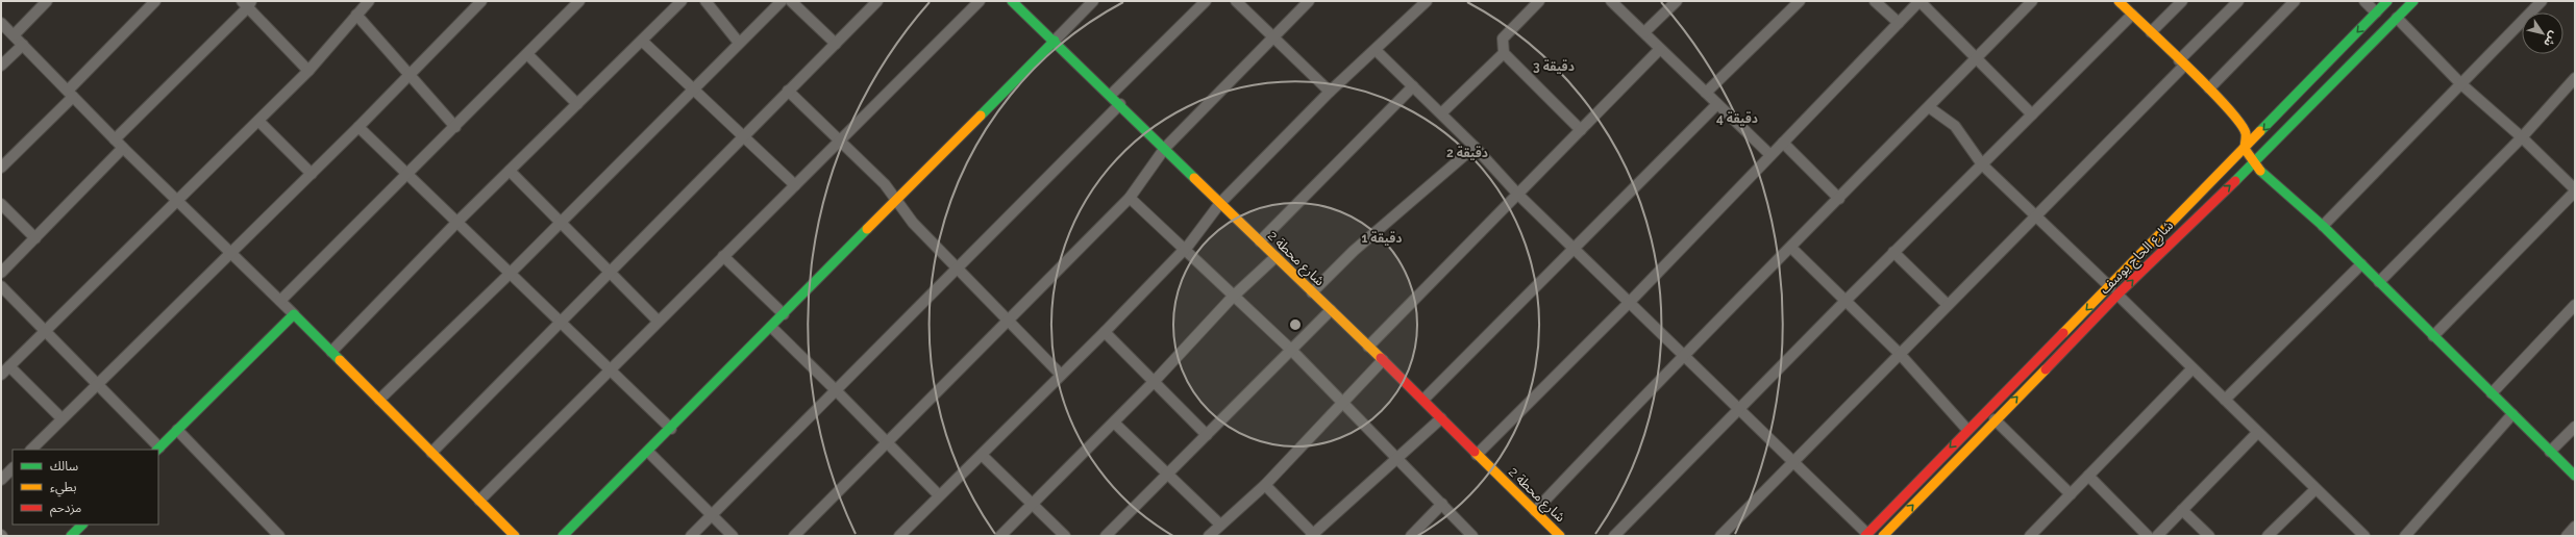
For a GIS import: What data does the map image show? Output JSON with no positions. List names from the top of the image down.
{
  "streets": {
    "street": ["شارع الحاج يوسف", "شارع محطة 2"]
  },
  "legend": ["سالك", "بطيء", "مزدحم"],
  "north": "bottom right",
  "rings": [
    "3 دقيقة",
    "4 دقيقة",
    "2 دقيقة",
    "1 دقيقة"
  ]
}
